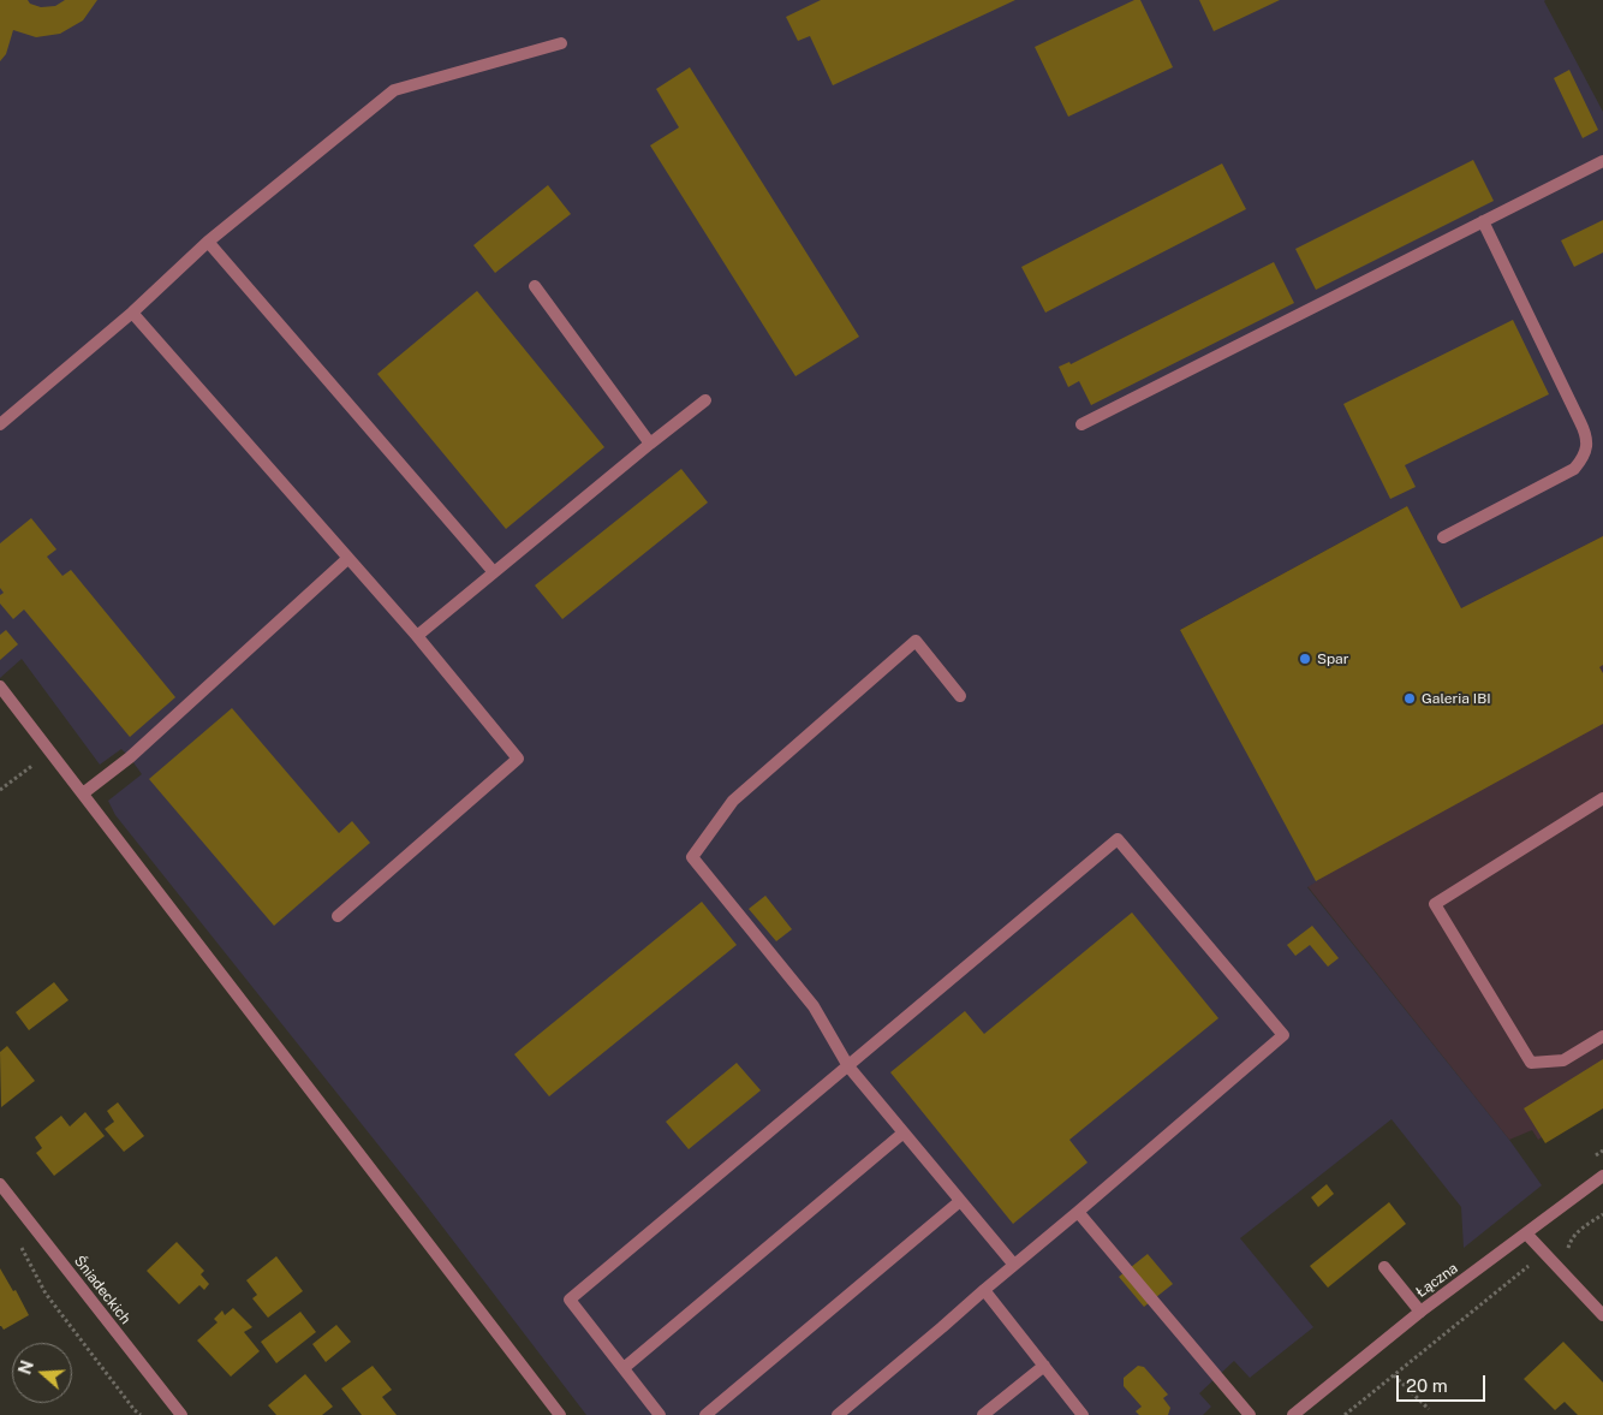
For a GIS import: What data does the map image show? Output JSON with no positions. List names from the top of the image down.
{
  "streets": {
    "street": ["Łączna", "Śniadeckich"]
  },
  "places": ["Spar", "Galeria IBI"],
  "scale_bar": "20 m",
  "north": "left"
}
